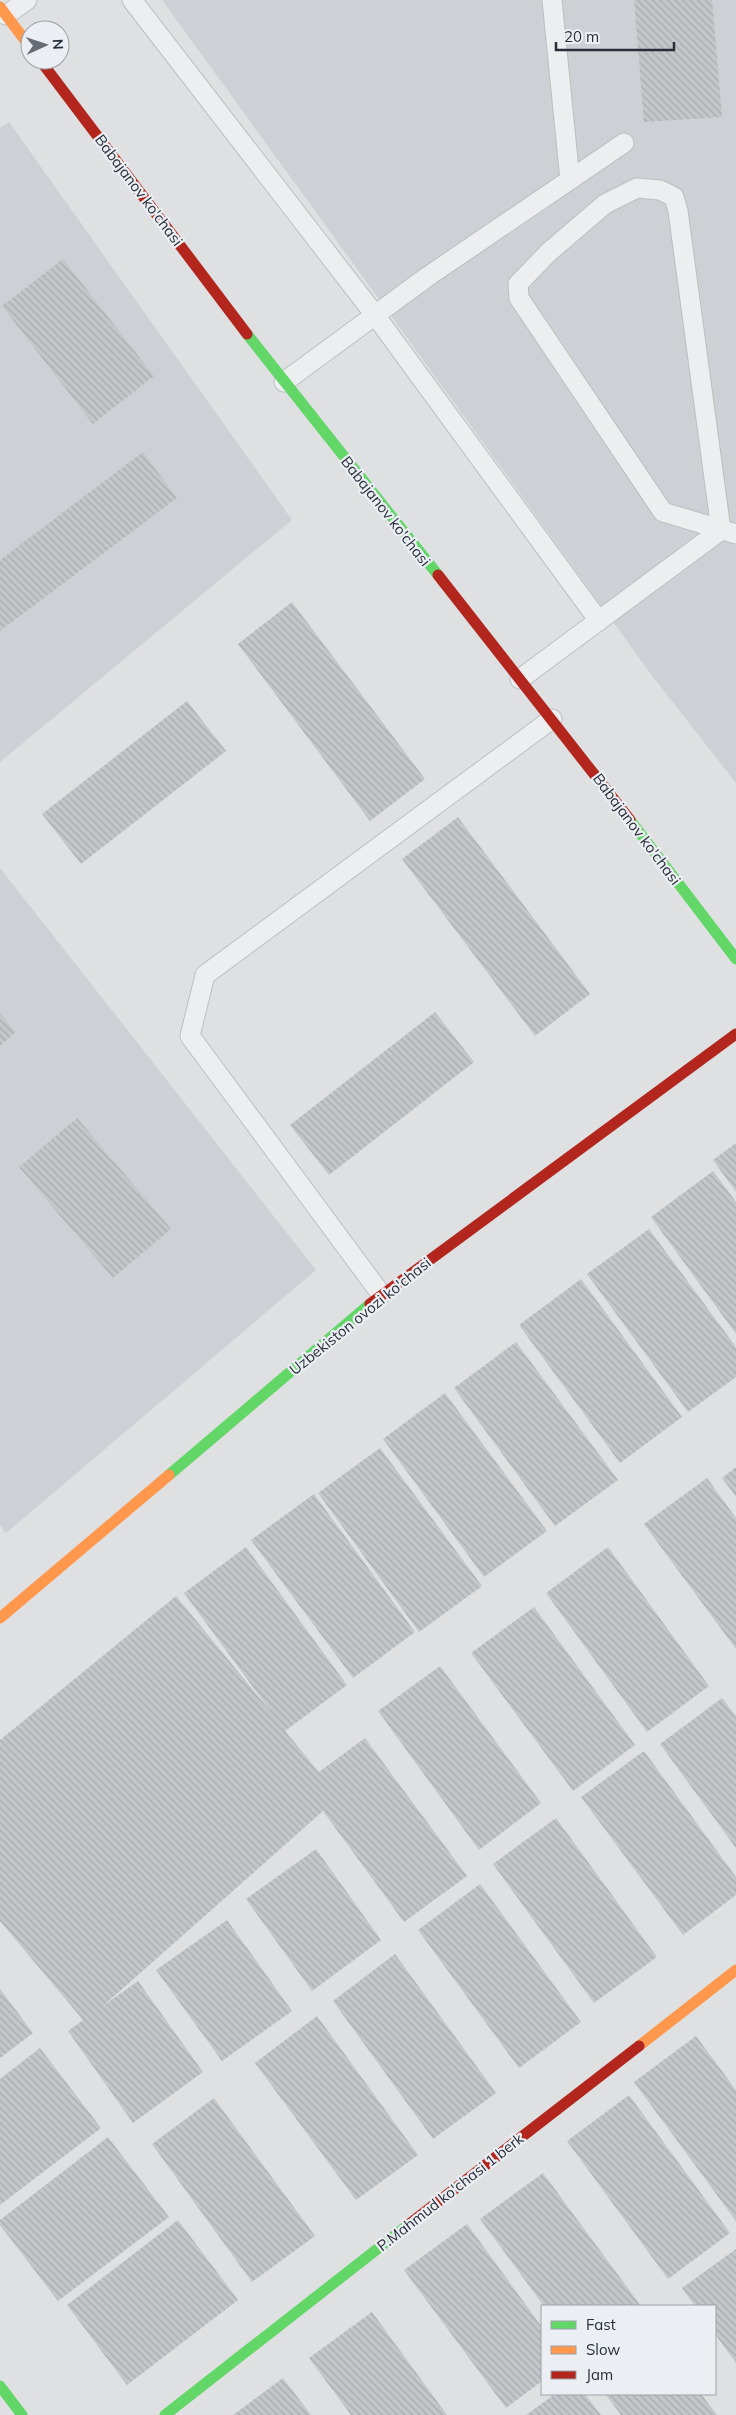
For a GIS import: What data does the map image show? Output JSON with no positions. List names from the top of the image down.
{
  "streets": {
    "street": ["Babajanov ko'chasi", "Uzbekiston ovozi ko'chasi", "P.Mahmud ko'chasi 1 berk"]
  },
  "legend": ["Fast", "Slow", "Jam"],
  "scale_bar": "20 m",
  "north": "right"
}
